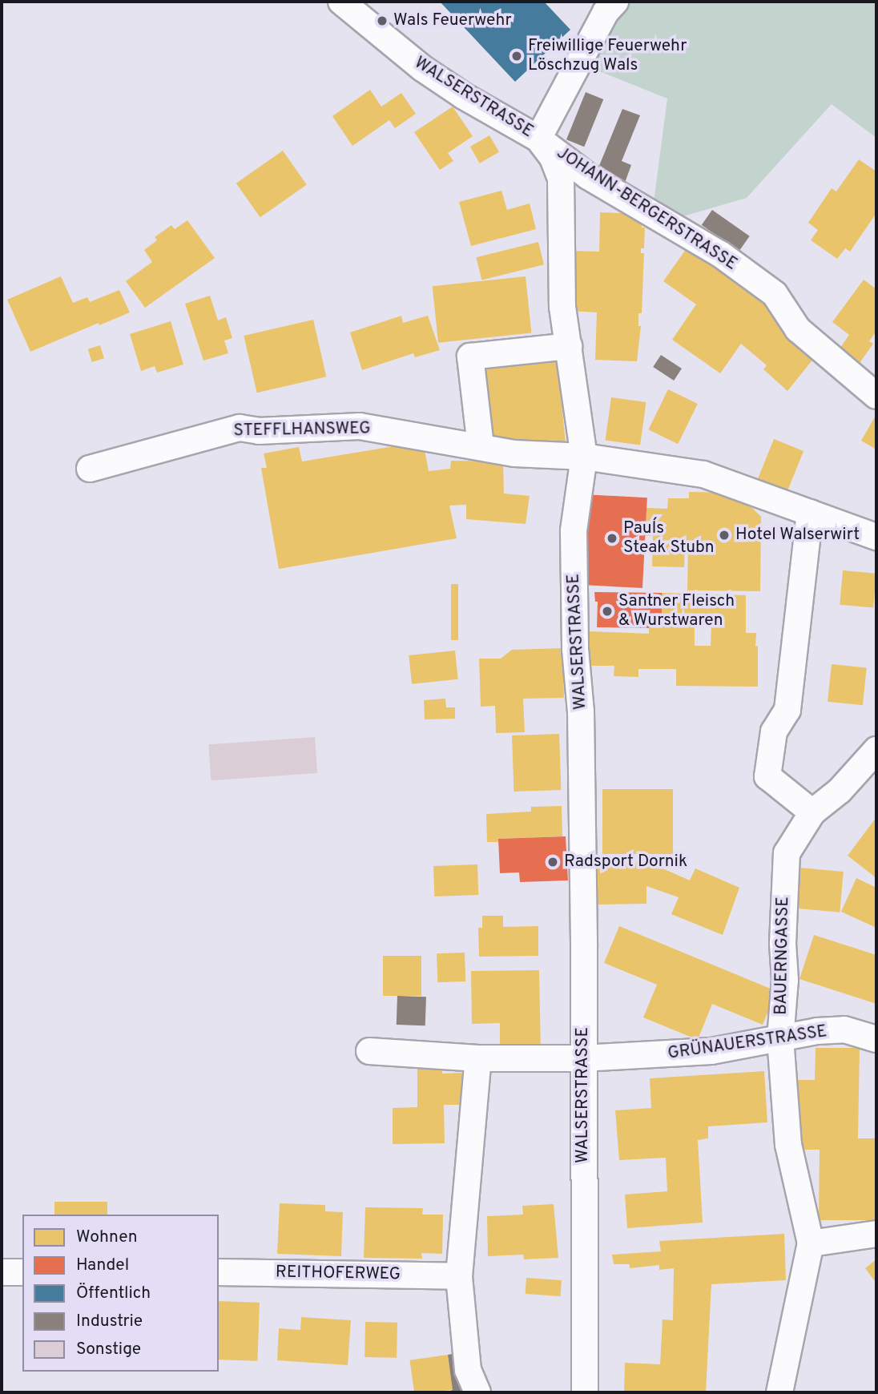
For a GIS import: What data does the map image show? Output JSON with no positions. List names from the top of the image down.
{
  "streets": {
    "street": [
      "WALSERSTRASSE",
      "JOHANN-BERGERSTRASSE",
      "STEFFLHANSWEG",
      "BAUERNGASSE",
      "GRÜNAUERSTRASSE",
      "REITHOFERWEG"
    ]
  },
  "crossings": [
    ["WALSERSTRASSE", "JOHANN-BERGERSTRASSE"],
    ["WALSERSTRASSE", "STEFFLHANSWEG"],
    ["WALSERSTRASSE", "GRÜNAUERSTRASSE"],
    ["BAUERNGASSE", "GRÜNAUERSTRASSE"]
  ],
  "places": [
    "Wals Feuerwehr",
    "Freiwillige Feuerwehr Löschzug Wals",
    "Hotel Walserwirt",
    "Paul´s Steak Stubn",
    "Santner Fleisch & Wurstwaren",
    "Radsport Dornik"
  ],
  "legend": [
    "Wohnen",
    "Handel",
    "Öffentlich",
    "Industrie",
    "Sonstige"
  ]
}
